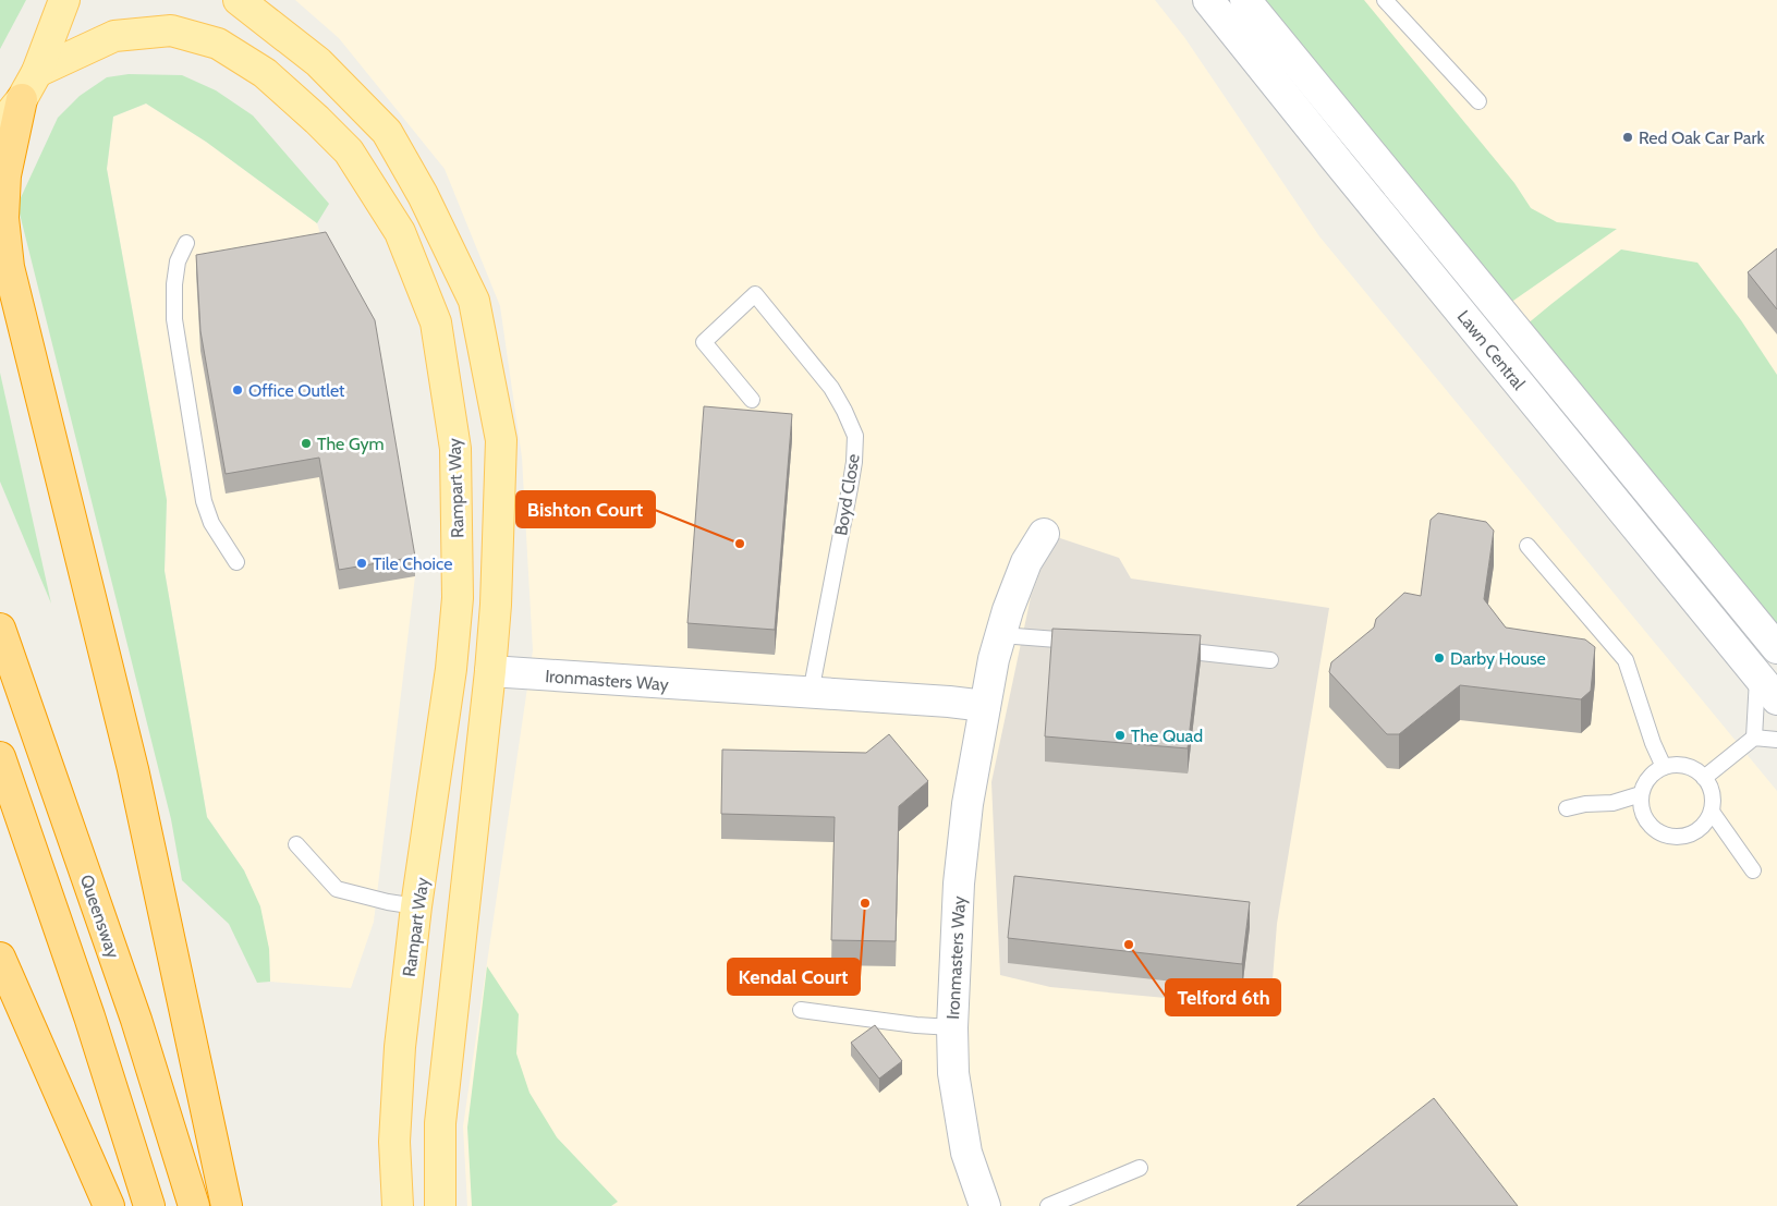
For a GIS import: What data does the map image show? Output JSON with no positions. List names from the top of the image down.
{
  "streets": {
    "highway": ["Queensway"],
    "main road": ["Rampart Way"],
    "street": ["Lawn Central", "Ironmasters Way"],
    "lane": ["Boyd Close"]
  },
  "crossings": [
    ["Boyd Close", "Ironmasters Way"]
  ],
  "places": [
    "Red Oak Car Park",
    "Office Outlet",
    "The Gym",
    "Bishton Court",
    "Tile Choice",
    "Darby House",
    "The Quad",
    "Kendal Court",
    "Telford 6th"
  ]
}
